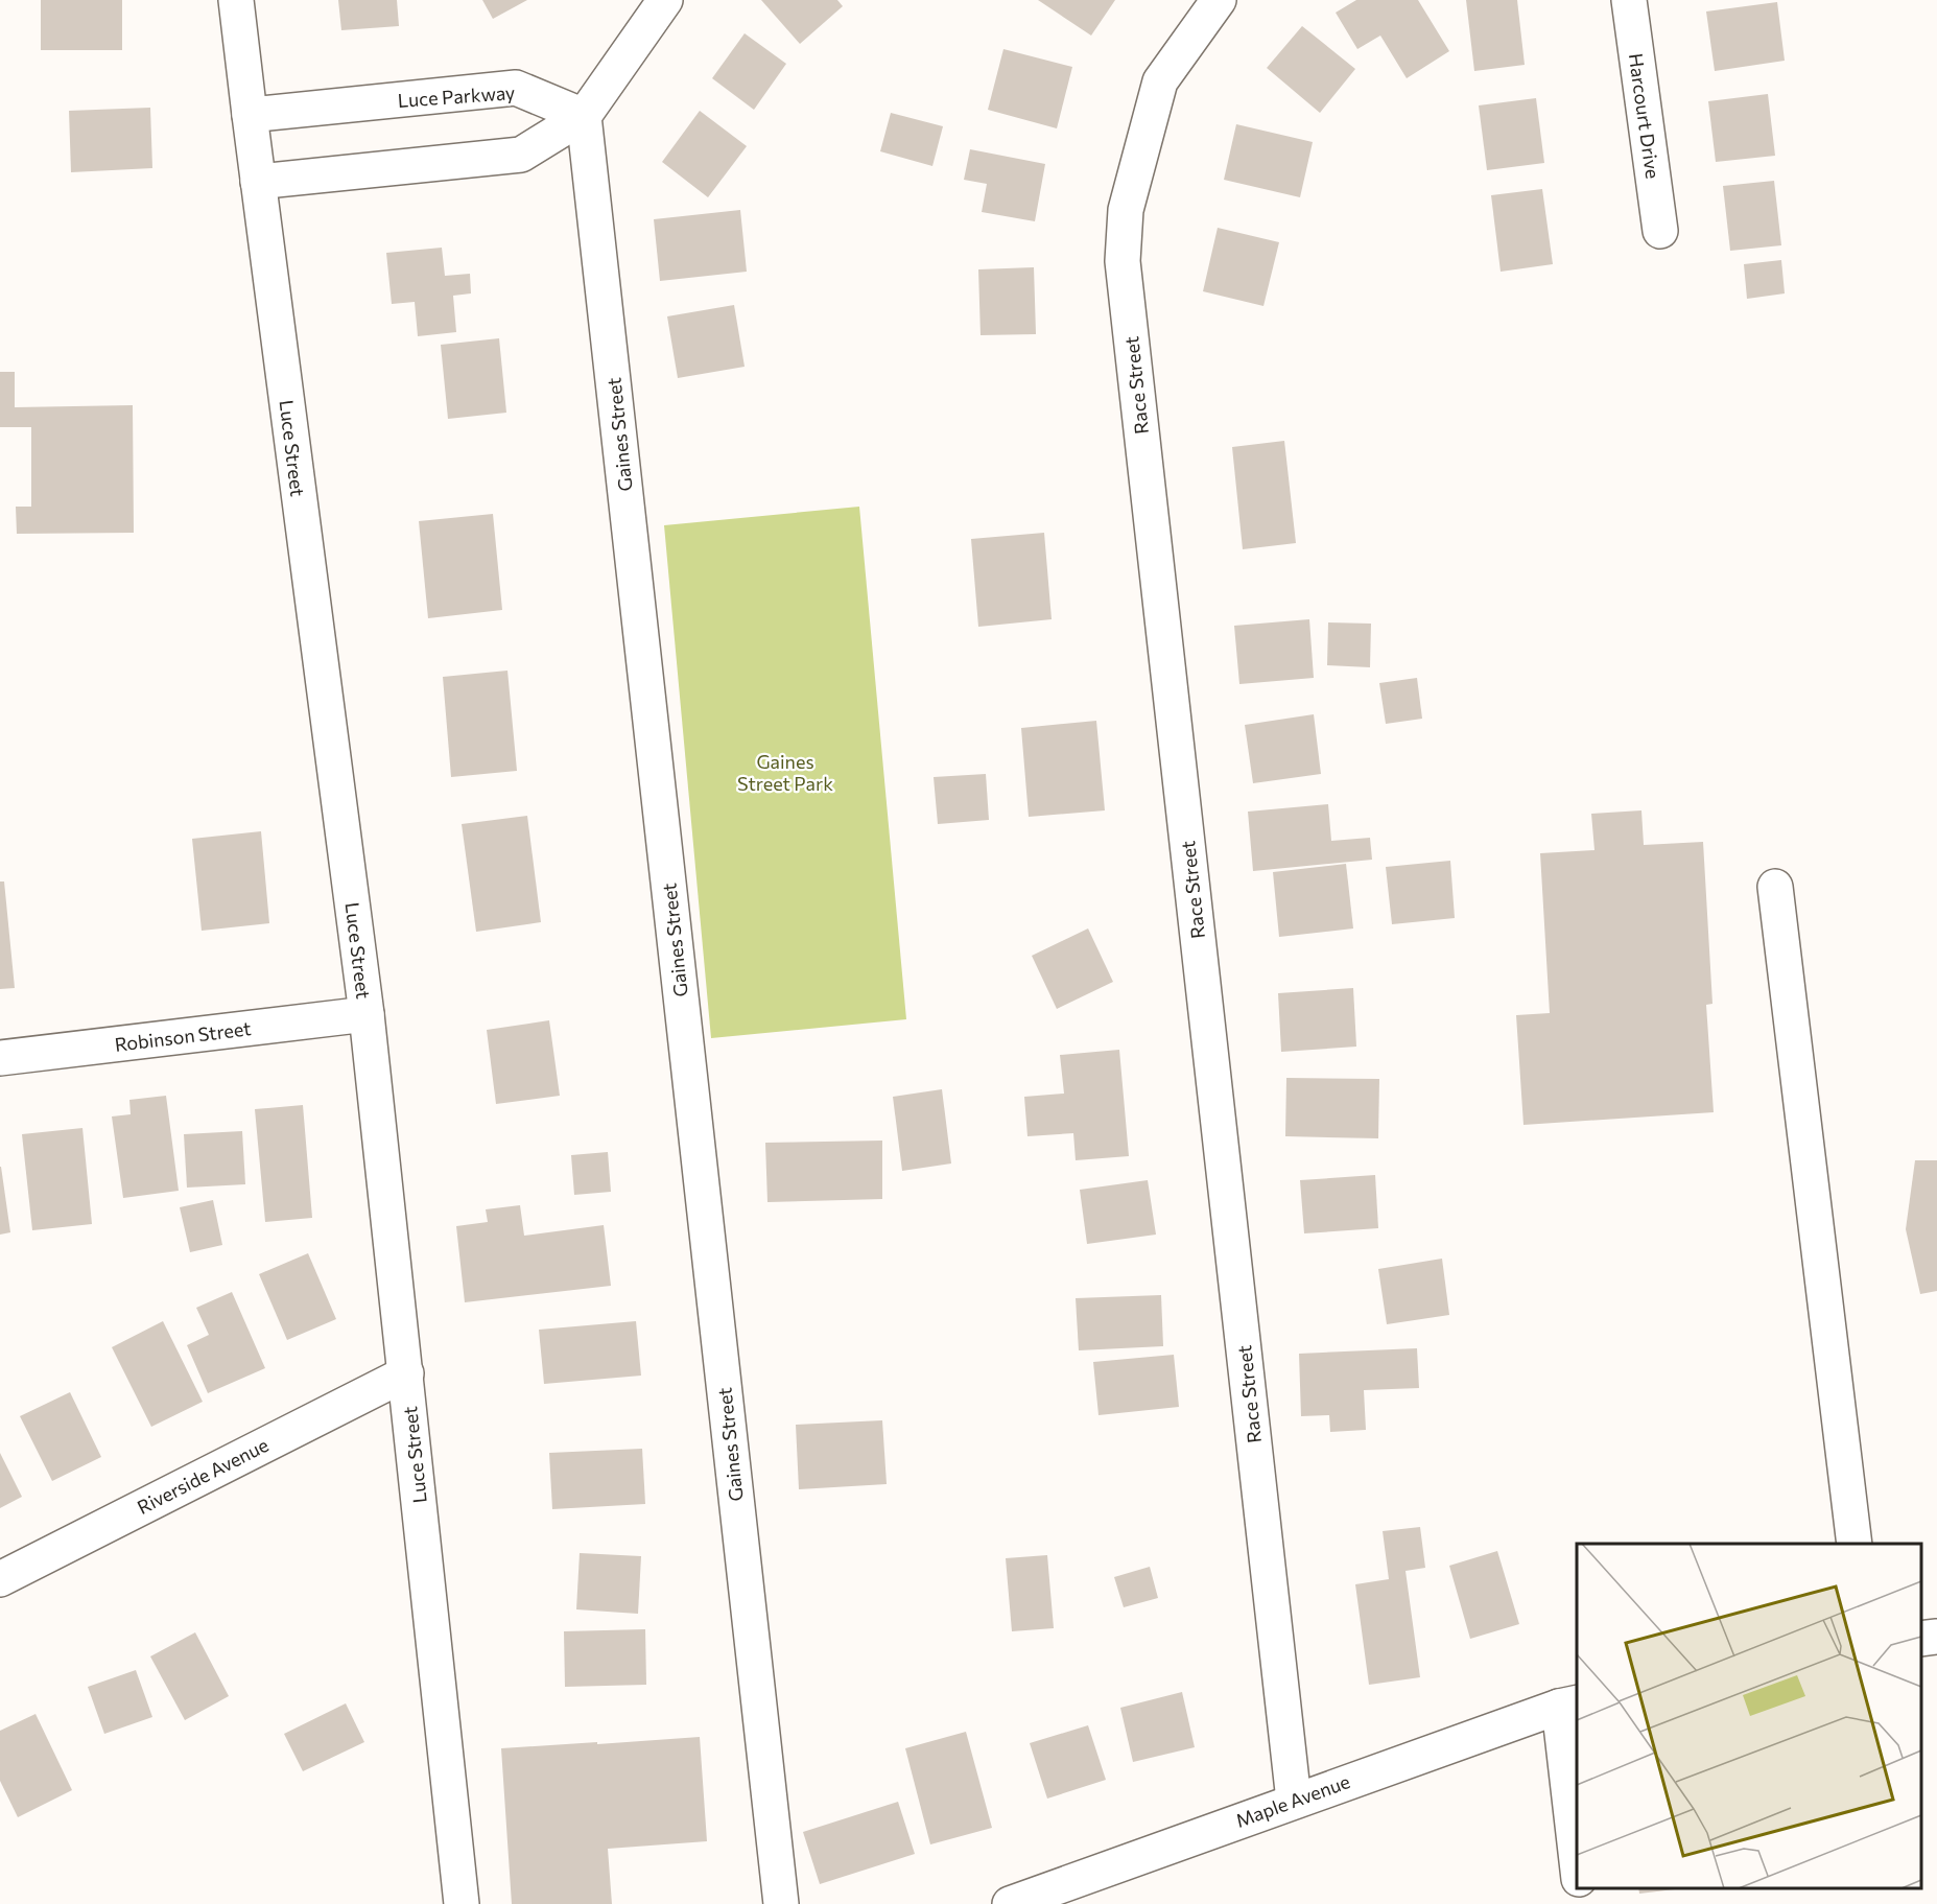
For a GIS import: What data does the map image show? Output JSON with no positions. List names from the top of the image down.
{
  "streets": {
    "street": [
      "Luce Parkway",
      "Harcourt Drive",
      "Race Street",
      "Gaines Street",
      "Luce Street",
      "Robinson Street",
      "Riverside Avenue",
      "Maple Avenue"
    ]
  },
  "crossings": [
    ["Luce Parkway", "Gaines Street"],
    ["Luce Parkway", "Luce Street"],
    ["Race Street", "Maple Avenue"],
    ["Luce Street", "Robinson Street"],
    ["Luce Street", "Riverside Avenue"]
  ],
  "parks": ["Gaines Street Park"]
}
